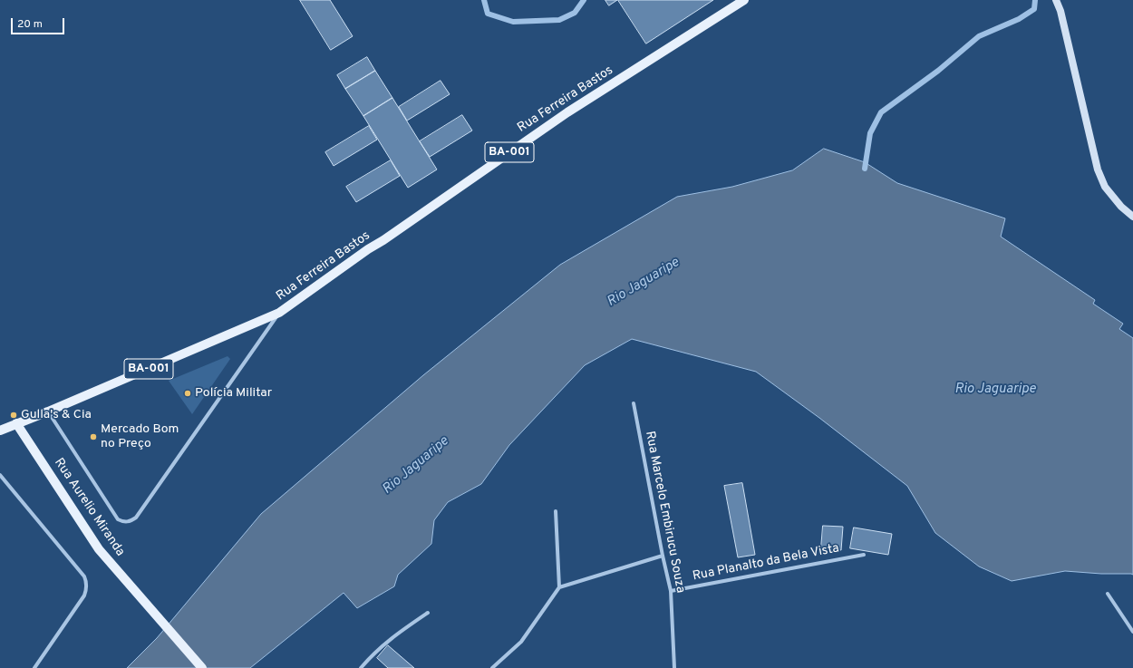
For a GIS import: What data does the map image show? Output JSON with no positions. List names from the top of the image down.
{
  "streets": {
    "main road": ["Rua Ferreira Bastos", "BA-001", "Rua Aurelio Miranda"],
    "street": ["Rua Marcelo Embirucu Souza", "Rua Planalto da Bela Vista"]
  },
  "crossings": [
    ["Rua Ferreira Bastos", "BA-001"],
    ["BA-001", "Rua Aurelio Miranda"],
    ["Rua Marcelo Embirucu Souza", "Rua Planalto da Bela Vista"]
  ],
  "water": ["Rio Jaguaripe"],
  "places": ["Polícia Militar", "Gulla's & Cia", "Mercado Bom no Preço"],
  "scale_bar": "20 m"
}
